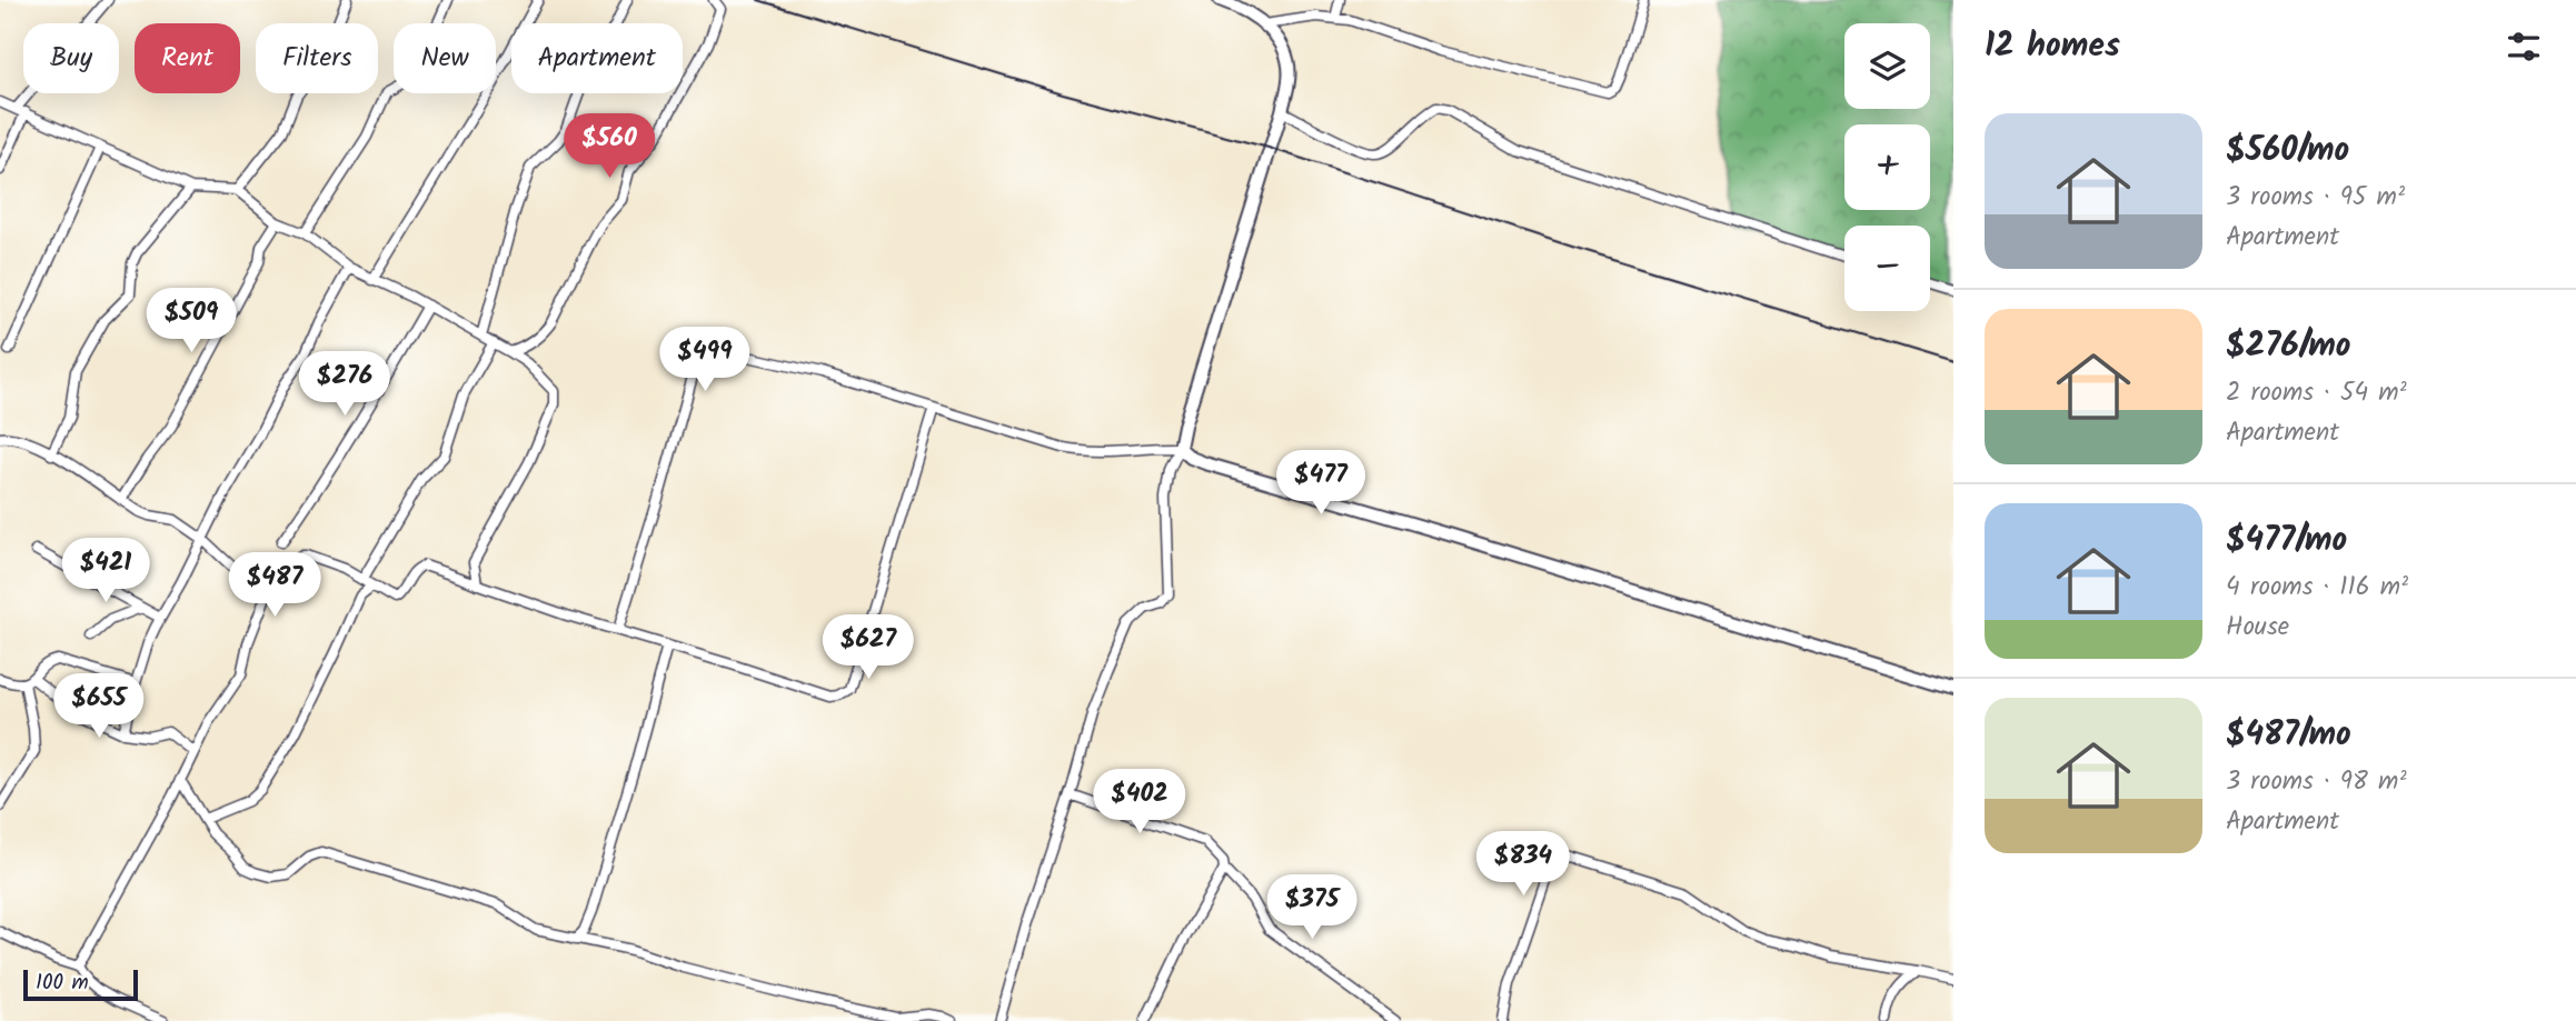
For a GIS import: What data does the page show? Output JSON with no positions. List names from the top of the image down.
{
  "scale_bar": "100 m",
  "page": {
    "heading": "12 homes",
    "map_buttons": ["+", "−"],
    "chip": [
      "Buy",
      "Rent",
      "Filters",
      "New",
      "Apartment"
    ],
    "list": [
      {
        "name": "$560/mo",
        "note": "3 rooms · 95 m² · Apartment"
      },
      {
        "name": "$276/mo",
        "note": "2 rooms · 54 m² · Apartment"
      },
      {
        "name": "$477/mo",
        "note": "4 rooms · 116 m² · House"
      },
      {
        "name": "$487/mo",
        "note": "3 rooms · 98 m² · Apartment"
      }
    ],
    "price": [
      "$560",
      "$509",
      "$499",
      "$276",
      "$477",
      "$421",
      "$487",
      "$627",
      "$655",
      "$402",
      "$834",
      "$375"
    ],
    "scale": "100 m"
  }
}
